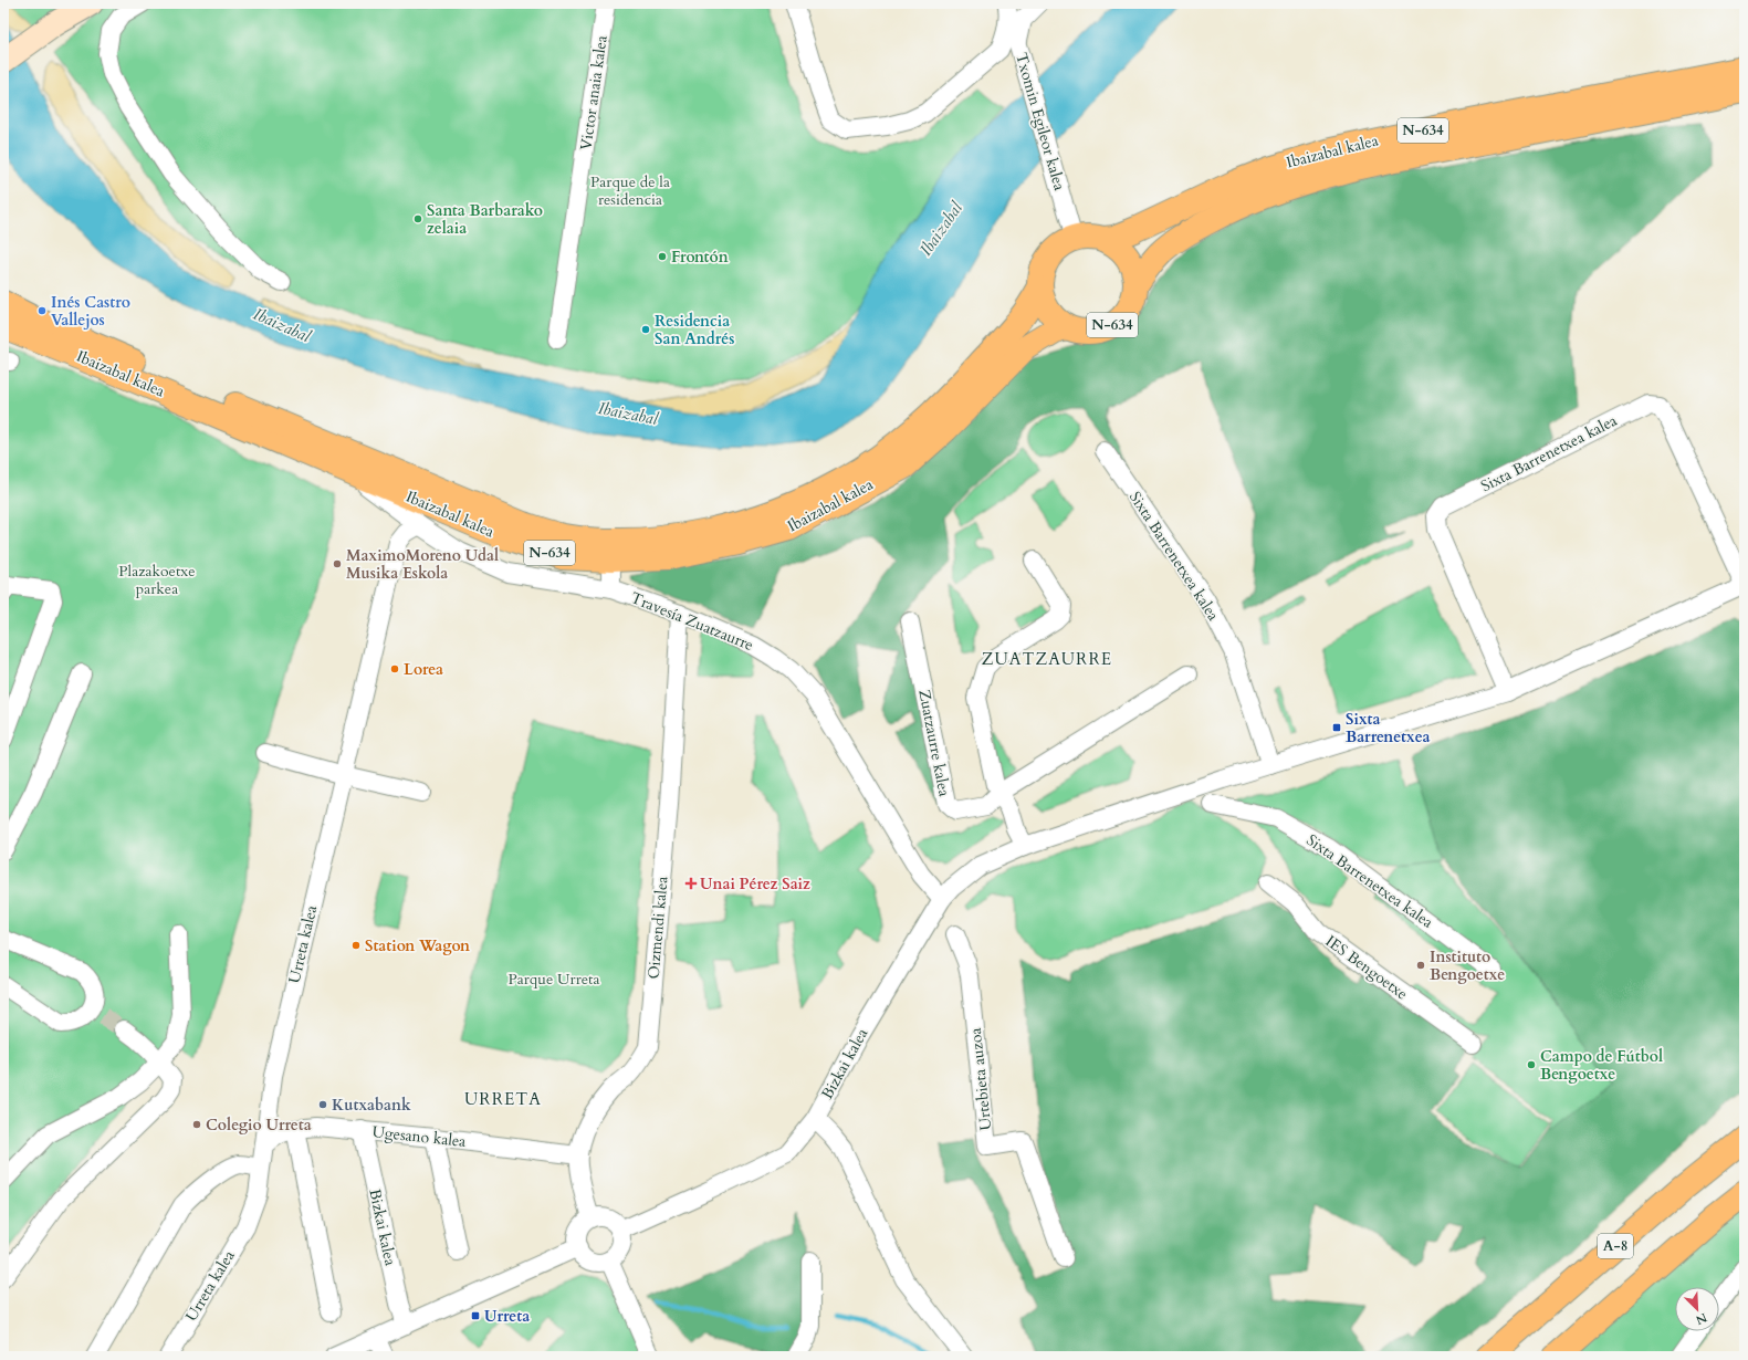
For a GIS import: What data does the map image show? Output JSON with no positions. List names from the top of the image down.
{
  "streets": {
    "highway": ["N-634", "Ibaizabal kalea", "A-8"],
    "street": [
      "Victor anaia kalea",
      "Txomin Egileor kalea",
      "Sixta Barrenetxea kalea",
      "Travesía Zuatzaurre",
      "Zuatzaurre kalea",
      "Oizmendi kalea",
      "Urreta kalea",
      "IES Bengoetxe",
      "Bizkai kalea",
      "Urtebieta auzoa",
      "Ugesano kalea"
    ]
  },
  "crossings": [
    ["Txomin Egileor kalea", "N-634"],
    ["Txomin Egileor kalea", "Ibaizabal kalea"],
    ["N-634", "Ibaizabal kalea"],
    ["Ibaizabal kalea", "Travesía Zuatzaurre"],
    ["Sixta Barrenetxea kalea", "Bizkai kalea"],
    ["Travesía Zuatzaurre", "Oizmendi kalea"],
    ["Travesía Zuatzaurre", "Urreta kalea"],
    ["Travesía Zuatzaurre", "Bizkai kalea"],
    ["Oizmendi kalea", "Bizkai kalea"],
    ["Oizmendi kalea", "Ugesano kalea"],
    ["Urreta kalea", "Ugesano kalea"],
    ["Bizkai kalea", "Ugesano kalea"]
  ],
  "districts": ["ZUATZAURRE", "URRETA"],
  "water": ["Ibaizabal"],
  "parks": ["Parque de la residencia", "Plazakoetxe parkea", "Parque Urreta"],
  "places": {
    "other": [
      "Santa Barbarako zelaia",
      "Frontón",
      "Inés Castro Vallejos",
      "Residencia San Andrés",
      "MaximoMoreno Udal Musika Eskola",
      "Lorea",
      "Station Wagon",
      "Instituto Bengoetxe",
      "Campo de Fútbol Bengoetxe",
      "Kutxabank",
      "Colegio Urreta"
    ],
    "transit": ["Sixta Barrenetxea", "Urreta"],
    "health": ["Unai Pérez Saiz"]
  },
  "north": "bottom right"
}
